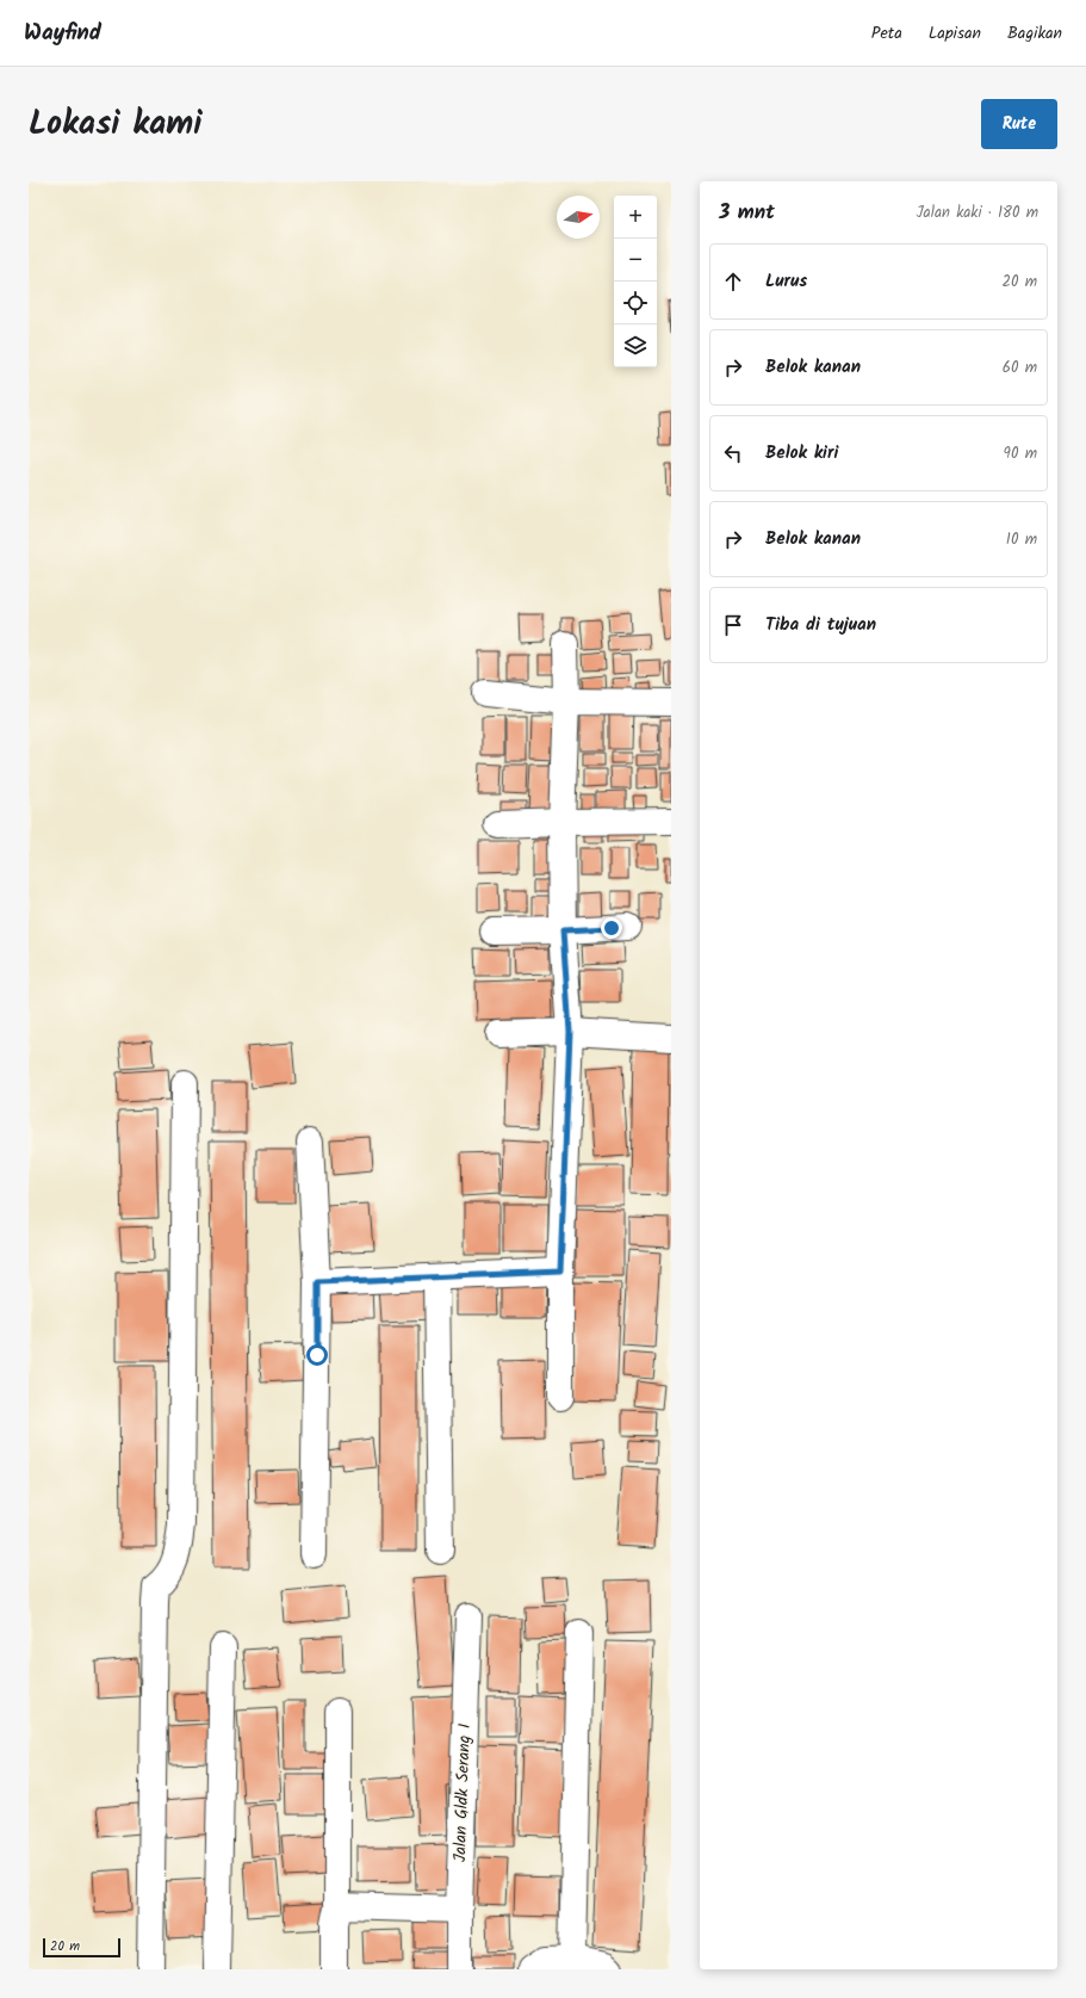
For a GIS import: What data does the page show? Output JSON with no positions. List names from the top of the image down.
{
  "streets": {
    "street": ["Jalan Gldk Serang I"]
  },
  "scale_bar": "20 m",
  "north": "right",
  "page": {
    "header": "Wayfind",
    "nav": ["Peta", "Lapisan", "Bagikan"],
    "title": "Lokasi kami",
    "buttons": "Rute",
    "heading": ["3 mnt", "Jalan kaki · 180 m"],
    "map_buttons": ["+", "−"],
    "list": [
      ["Lurus", "20 m"],
      ["Belok kanan", "60 m"],
      ["Belok kiri", "90 m"],
      ["Belok kanan", "10 m"],
      "Tiba di tujuan"
    ],
    "scale": "20 m"
  }
}
